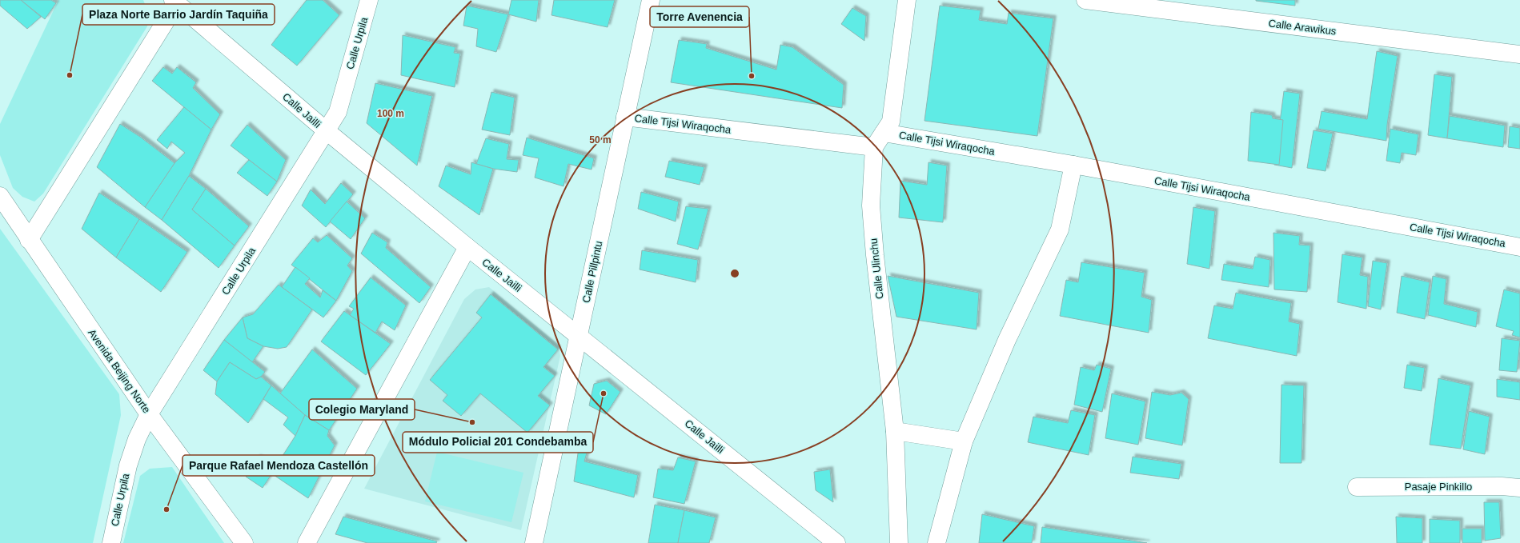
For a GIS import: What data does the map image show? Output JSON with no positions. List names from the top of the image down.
{
  "streets": {
    "street": [
      "Calle Arawikus",
      "Calle Urpila",
      "Calle Jailli",
      "Calle Tijsi Wiraqocha",
      "Calle Ulinchu",
      "Calle Pillpintu",
      "Avenida Beijing Norte",
      "Pasaje Pinkillo"
    ]
  },
  "crossings": [
    ["Calle Urpila", "Calle Jailli"],
    ["Calle Urpila", "Avenida Beijing Norte"],
    ["Calle Jailli", "Calle Pillpintu"],
    ["Calle Tijsi Wiraqocha", "Calle Ulinchu"],
    ["Calle Tijsi Wiraqocha", "Calle Pillpintu"]
  ],
  "places": [
    "Plaza Norte Barrio Jardín Taquiña",
    "Torre Avenencia",
    "Módulo Policial 201 Condebamba",
    "Colegio Maryland",
    "Parque Rafael Mendoza Castellón"
  ],
  "rings": ["100 m", "50 m"]
}
